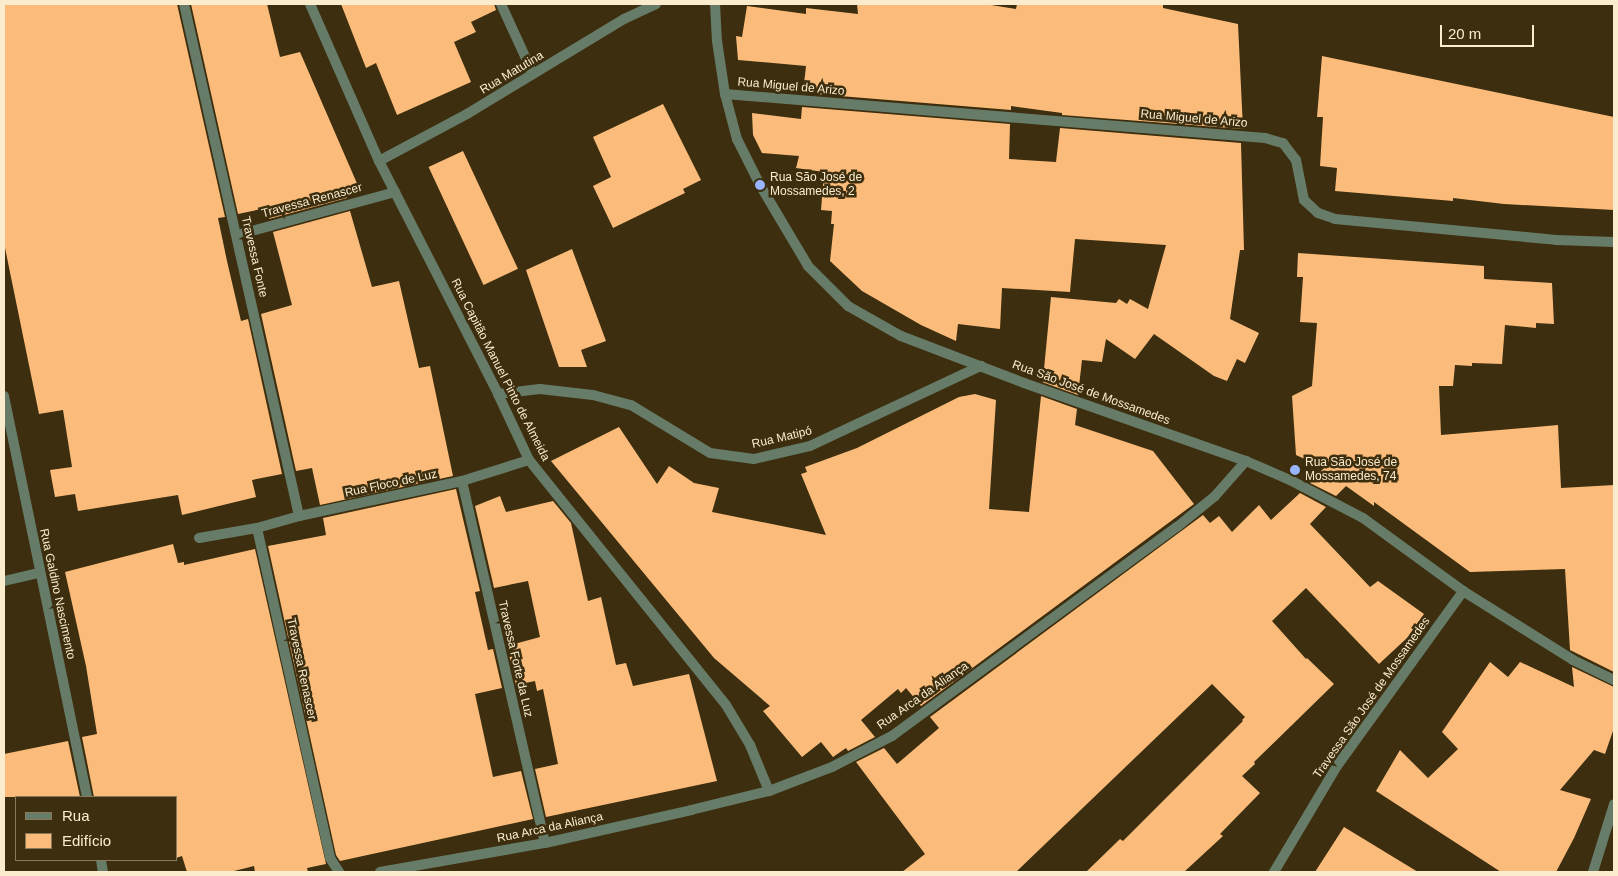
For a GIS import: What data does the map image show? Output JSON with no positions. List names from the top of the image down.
{
  "streets": {
    "street": [
      "Rua Matutina",
      "Rua Miguel de Arizo",
      "Travessa Renascer",
      "Travessa Fonte",
      "Rua Capitão Manuel Pinto de Almeida",
      "Rua São José de Mossamedes",
      "Rua Matipó",
      "Rua Floco de Luz",
      "Rua Galdino Nascimento",
      "Travessa Forte da Luz",
      "Rua Arca da Aliança",
      "Travessa São José de Mossamedes"
    ]
  },
  "crossings": [
    ["Rua Matutina", "Rua Capitão Manuel Pinto de Almeida"],
    ["Rua Miguel de Arizo", "Rua São José de Mossamedes"],
    ["Travessa Renascer", "Travessa Fonte"],
    ["Travessa Renascer", "Rua Capitão Manuel Pinto de Almeida"],
    ["Travessa Renascer", "Rua Floco de Luz"],
    ["Travessa Fonte", "Rua Floco de Luz"],
    ["Rua Capitão Manuel Pinto de Almeida", "Rua Matipó"],
    ["Rua Capitão Manuel Pinto de Almeida", "Rua Floco de Luz"],
    ["Rua Capitão Manuel Pinto de Almeida", "Rua Arca da Aliança"],
    ["Rua São José de Mossamedes", "Rua Matipó"],
    ["Rua São José de Mossamedes", "Rua Arca da Aliança"],
    ["Rua São José de Mossamedes", "Travessa São José de Mossamedes"],
    ["Rua Floco de Luz", "Travessa Forte da Luz"],
    ["Travessa Forte da Luz", "Rua Arca da Aliança"]
  ],
  "places": ["Rua São José de Mossamedes, 2", "Rua São José de Mossamedes, 74"],
  "legend": ["Rua", "Edifício"],
  "scale_bar": "20 m"
}
